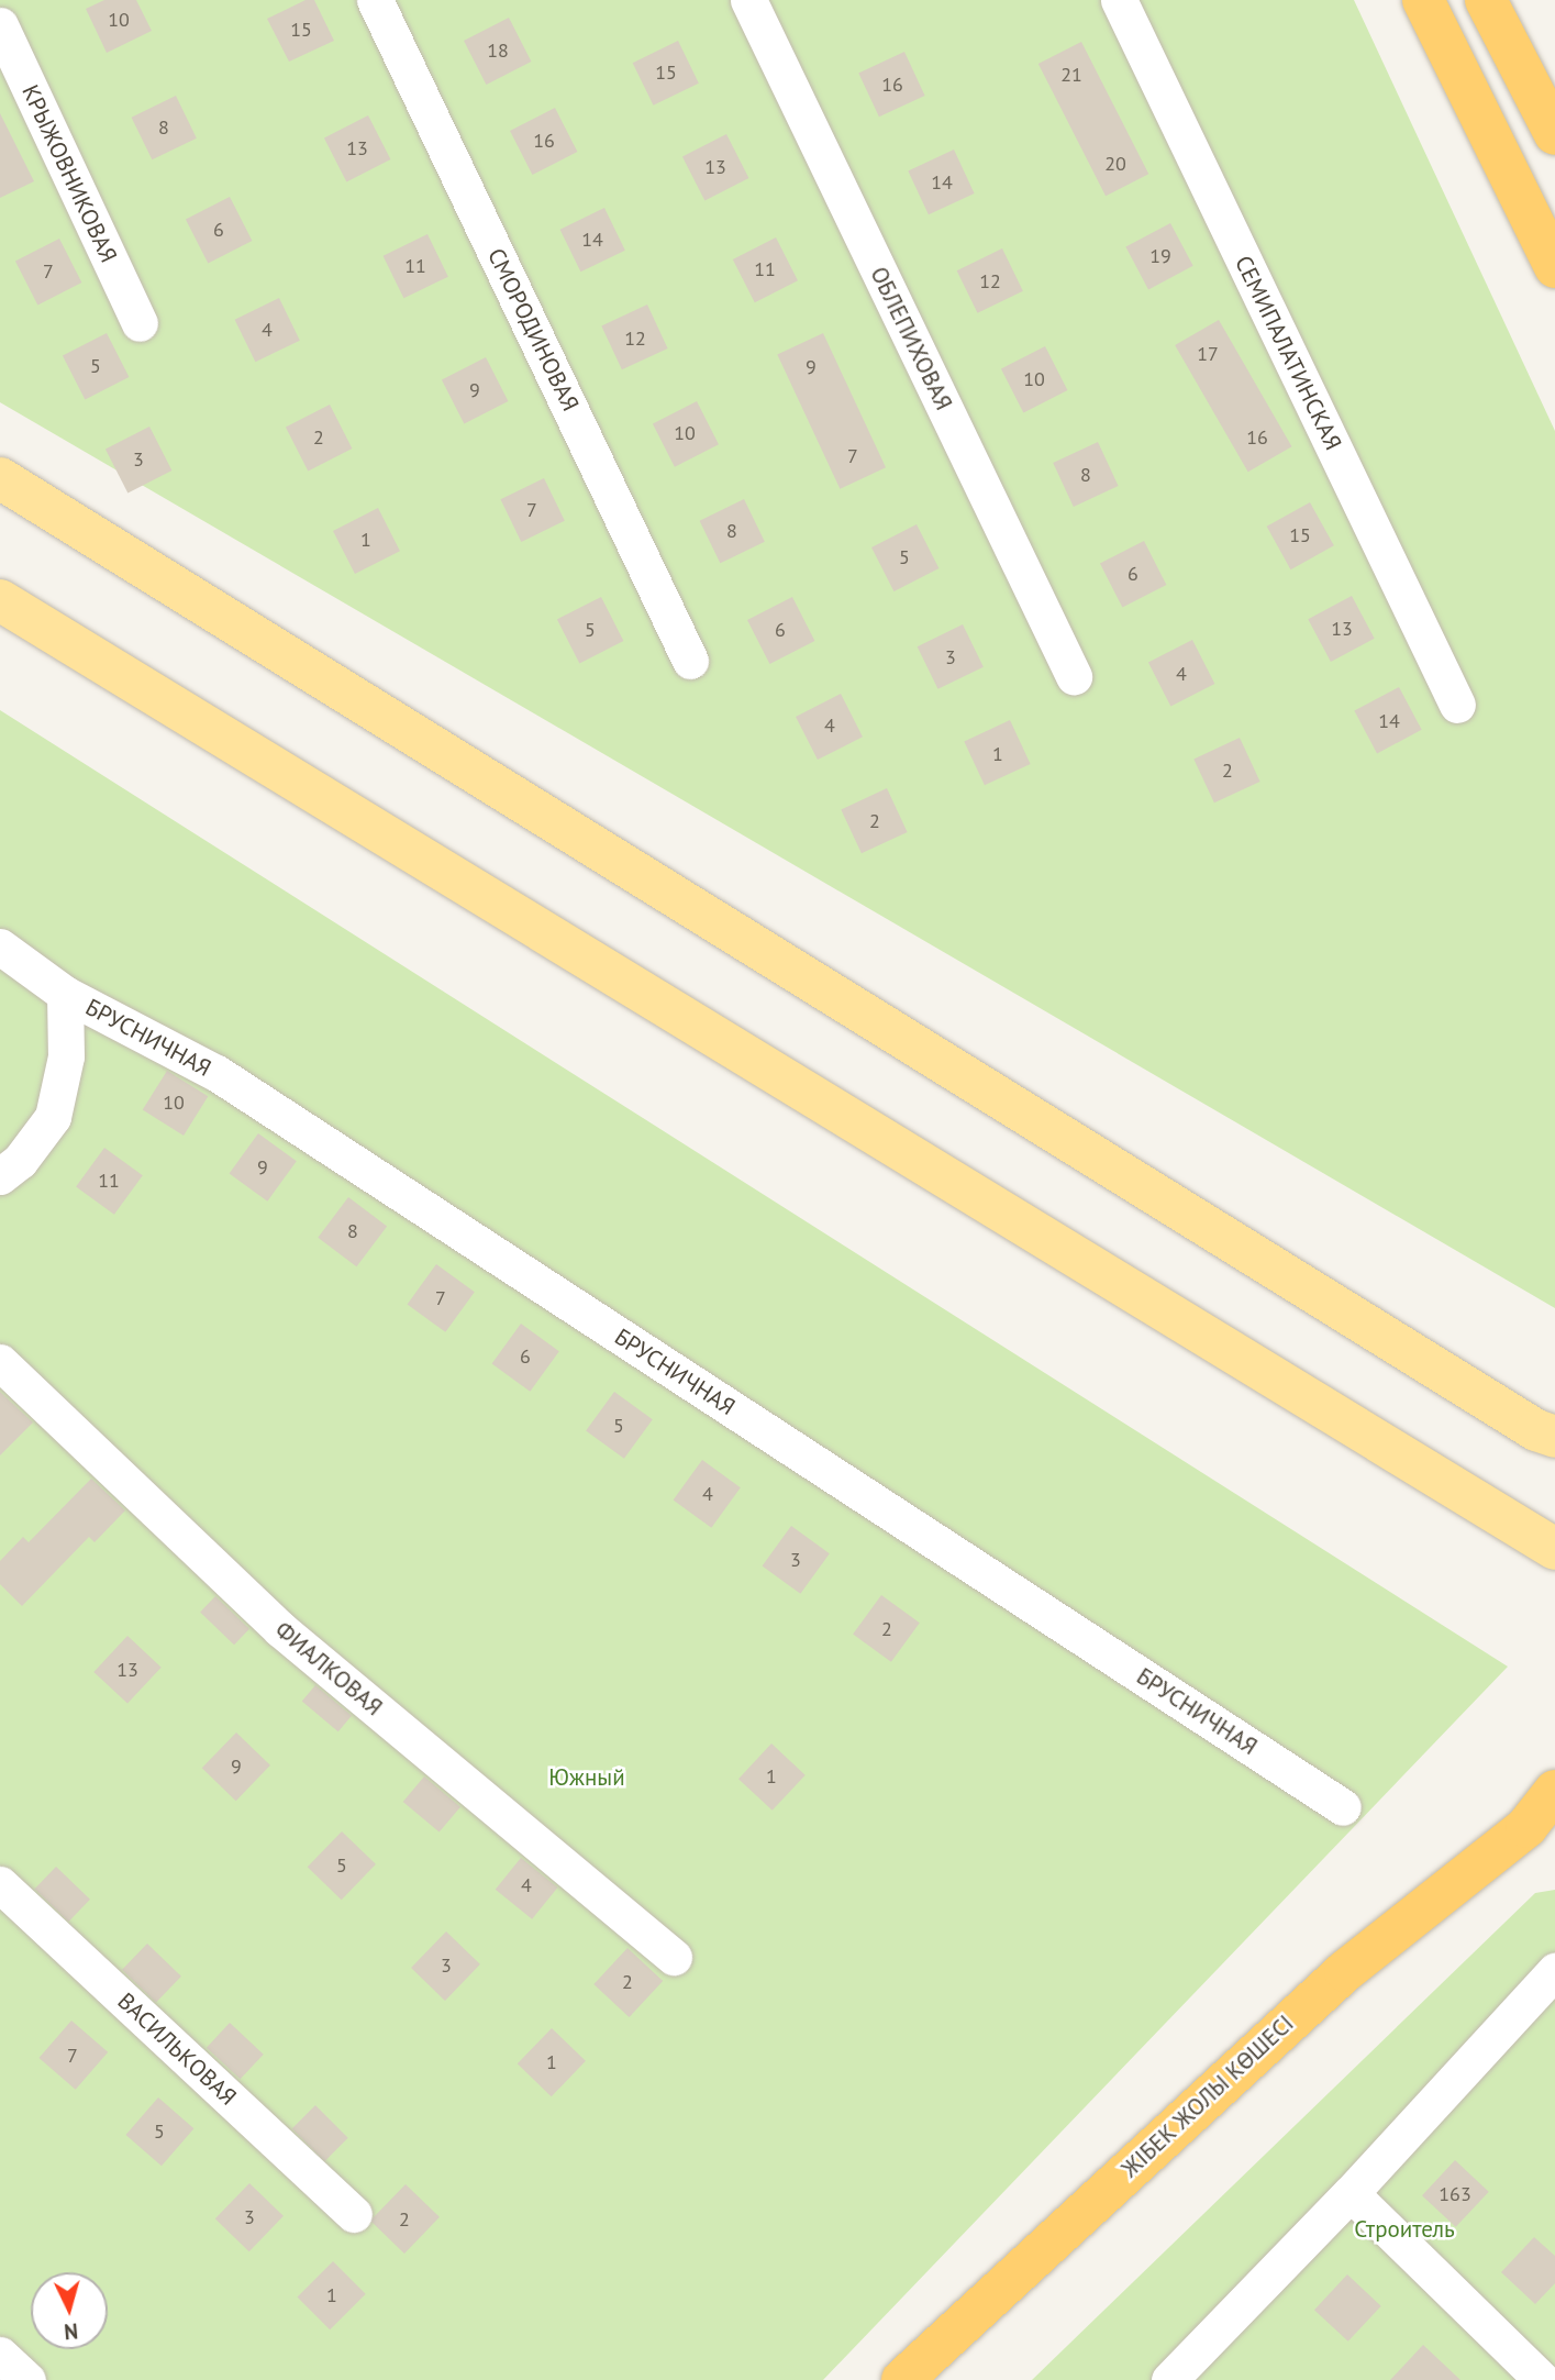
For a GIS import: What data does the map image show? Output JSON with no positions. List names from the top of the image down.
{
  "streets": {
    "highway": ["ЖІБЕК ЖОЛЫ КӨШЕСІ"],
    "street": [
      "КРЫЖОВНИКОВАЯ",
      "СМОРОДИНОВАЯ",
      "ОБЛЕПИХОВАЯ",
      "СЕМИПАЛАТИНСКАЯ",
      "БРУСНИЧНАЯ",
      "ФИАЛКОВАЯ",
      "ВАСИЛЬКОВАЯ"
    ]
  },
  "parks": ["Южный", "Строитель"],
  "house_numbers": [
    "10",
    "15",
    "18",
    "15",
    "21",
    "16",
    "8",
    "16",
    "13",
    "20",
    "13",
    "14",
    "6",
    "14",
    "19",
    "11",
    "11",
    "7",
    "12",
    "4",
    "12",
    "17",
    "5",
    "9",
    "10",
    "9",
    "10",
    "2",
    "16",
    "7",
    "3",
    "8",
    "7",
    "8",
    "15",
    "1",
    "5",
    "6",
    "13",
    "5",
    "6",
    "3",
    "4",
    "14",
    "4",
    "1",
    "2",
    "2",
    "10",
    "9",
    "11",
    "8",
    "7",
    "6",
    "5",
    "4",
    "3",
    "2",
    "13",
    "9",
    "1",
    "5",
    "4",
    "3",
    "2",
    "7",
    "1",
    "5",
    "163",
    "3",
    "2",
    "1"
  ],
  "north": "bottom"
}
